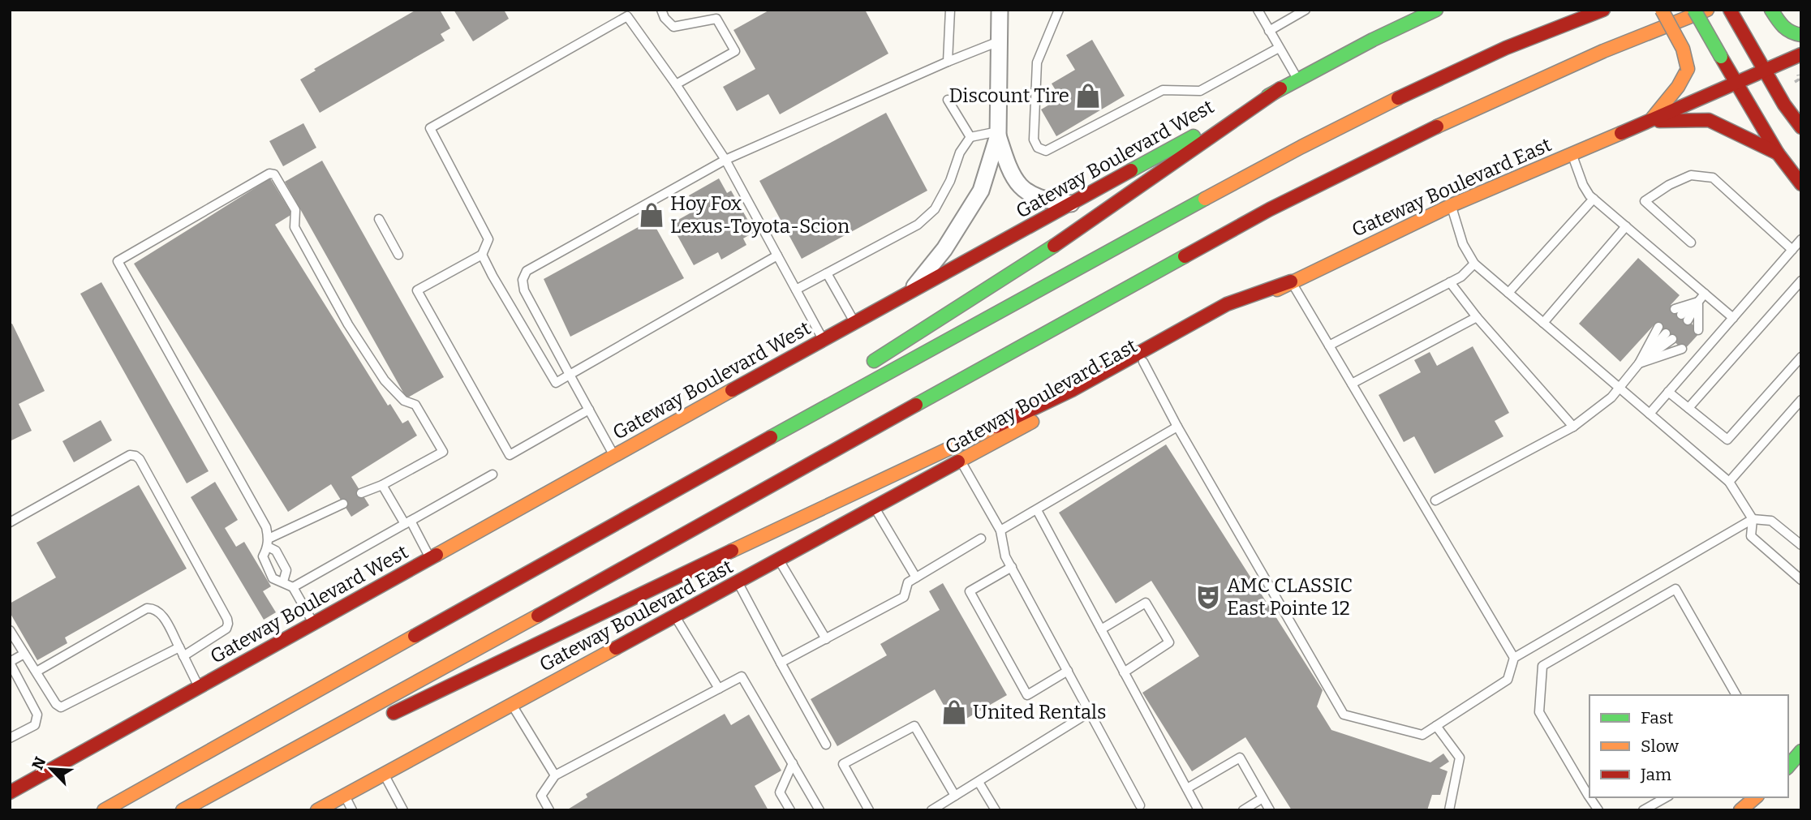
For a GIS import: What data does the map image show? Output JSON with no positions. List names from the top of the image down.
{
  "streets": {
    "main road": ["Gateway Boulevard West", "Gateway Boulevard East"]
  },
  "places": {
    "shop": ["Discount Tire", "Hoy Fox Lexus-Toyota-Scion", "United Rentals"],
    "theatre": ["AMC CLASSIC East Pointe 12"]
  },
  "legend": ["Fast", "Slow", "Jam"],
  "north": "top left"
}
